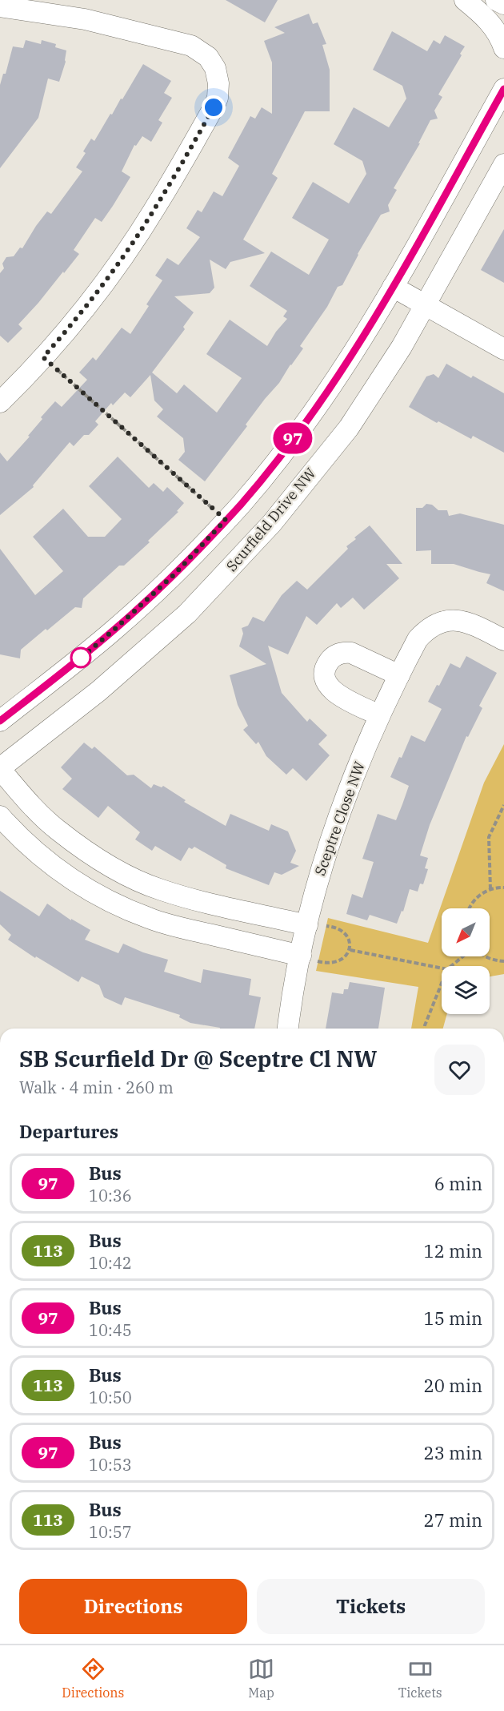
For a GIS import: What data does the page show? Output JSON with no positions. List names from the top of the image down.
{
  "streets": {
    "street": ["Scurfield Drive NW", "Sceptre Close NW"]
  },
  "lines": ["bus line 97"],
  "north": "bottom left",
  "page": {
    "on_map": "97",
    "heading": [
      ["SB Scurfield Dr @ Sceptre Cl NW", "Walk · 4 min · 260 m"],
      "Departures"
    ],
    "list": [
      {
        "mark": "97",
        "name": "Bus",
        "note": "10:36",
        "value": "6 min"
      },
      {
        "mark": "113",
        "name": "Bus",
        "note": "10:42",
        "value": "12 min"
      },
      {
        "mark": "97",
        "name": "Bus",
        "note": "10:45",
        "value": "15 min"
      },
      {
        "mark": "113",
        "name": "Bus",
        "note": "10:50",
        "value": "20 min"
      },
      {
        "mark": "97",
        "name": "Bus",
        "note": "10:53",
        "value": "23 min"
      },
      {
        "mark": "113",
        "name": "Bus",
        "note": "10:57",
        "value": "27 min"
      }
    ],
    "buttons": ["Directions", "Tickets"],
    "tabs": ["Directions", "Map", "Tickets"]
  }
}
